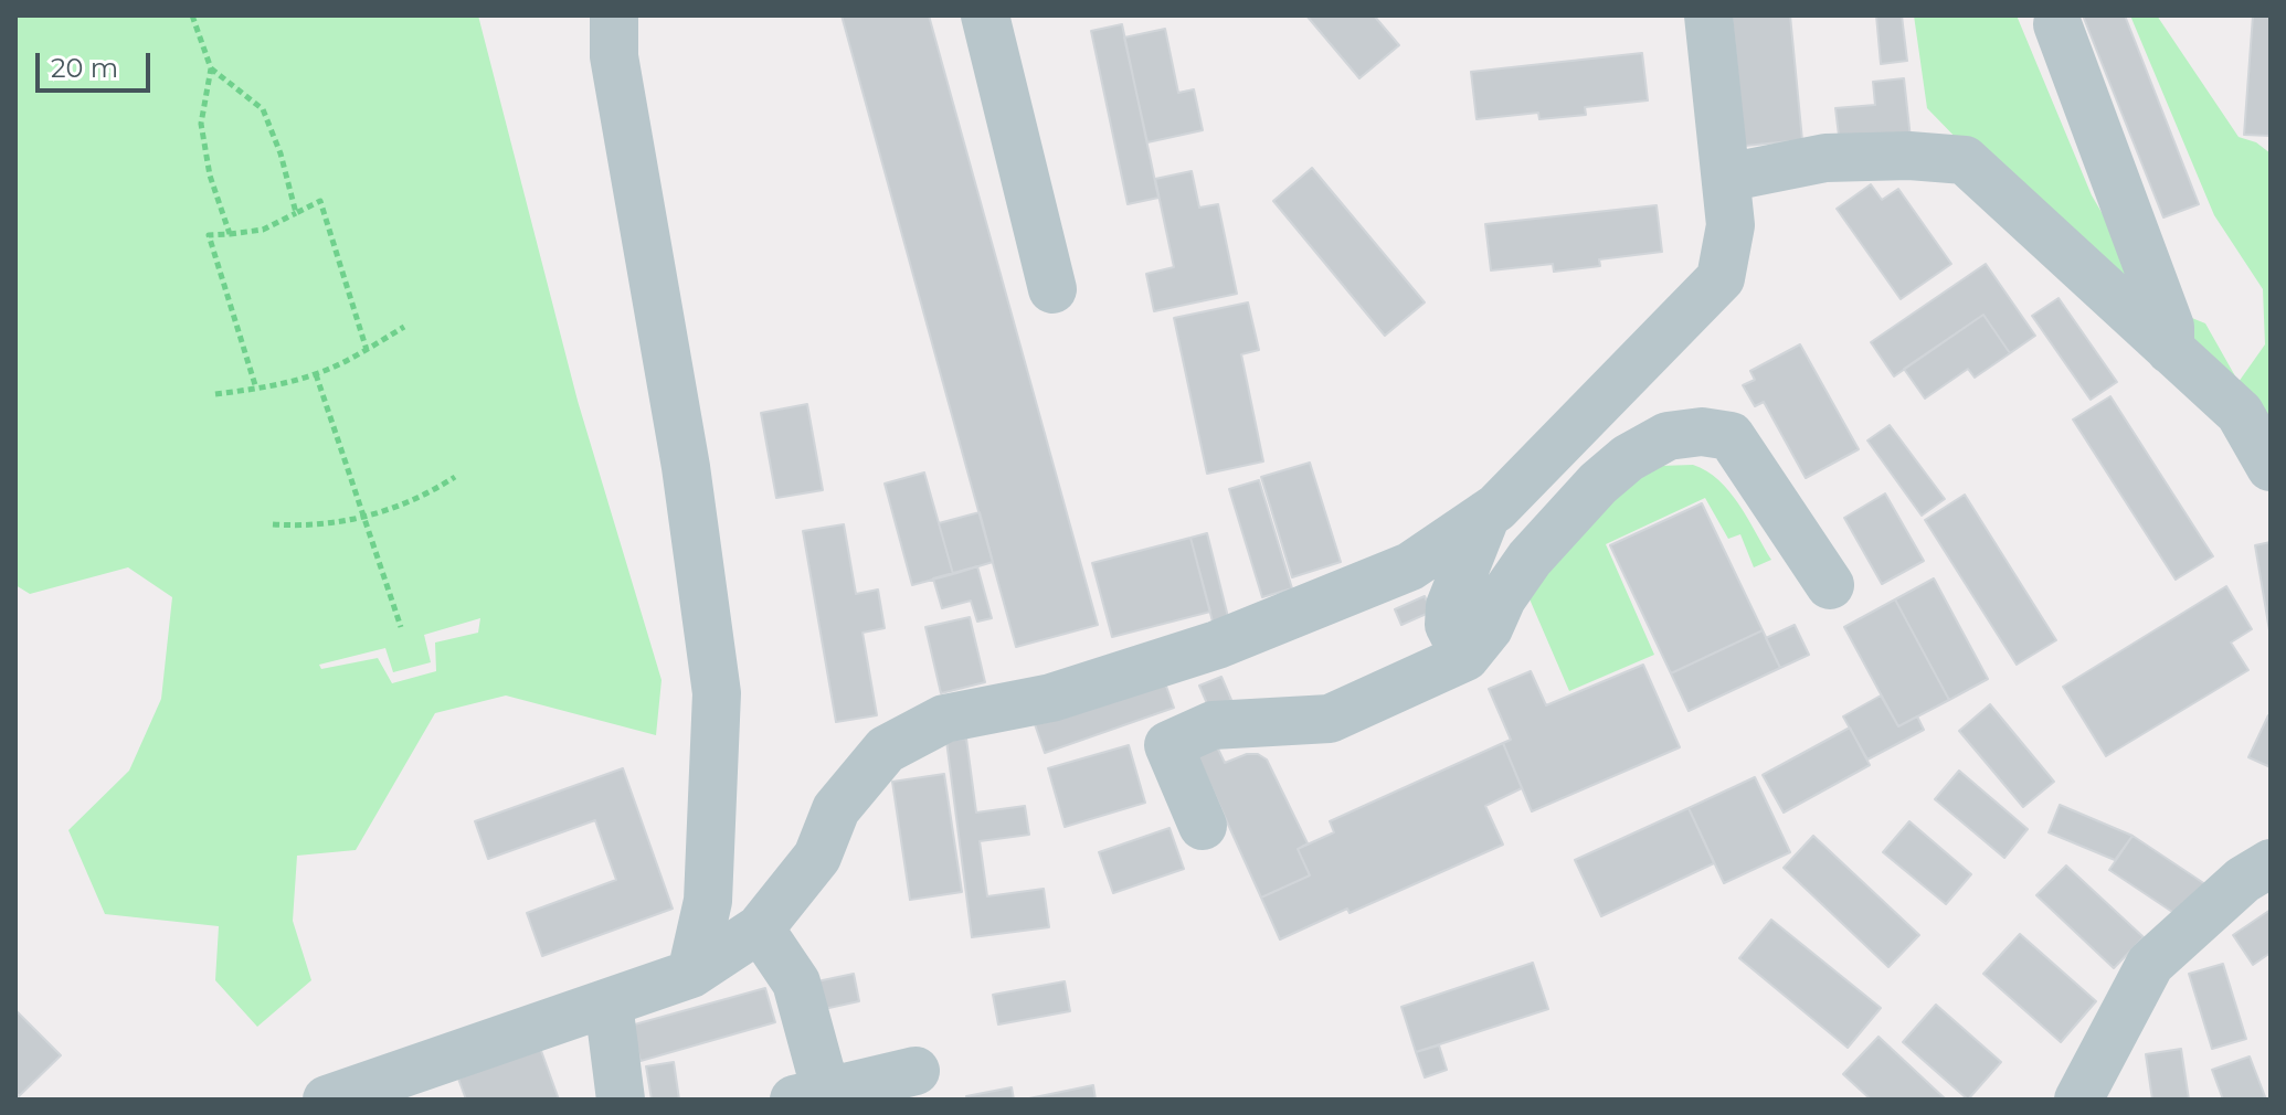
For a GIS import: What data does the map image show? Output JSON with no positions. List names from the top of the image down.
{
  "scale_bar": "20 m"
}
